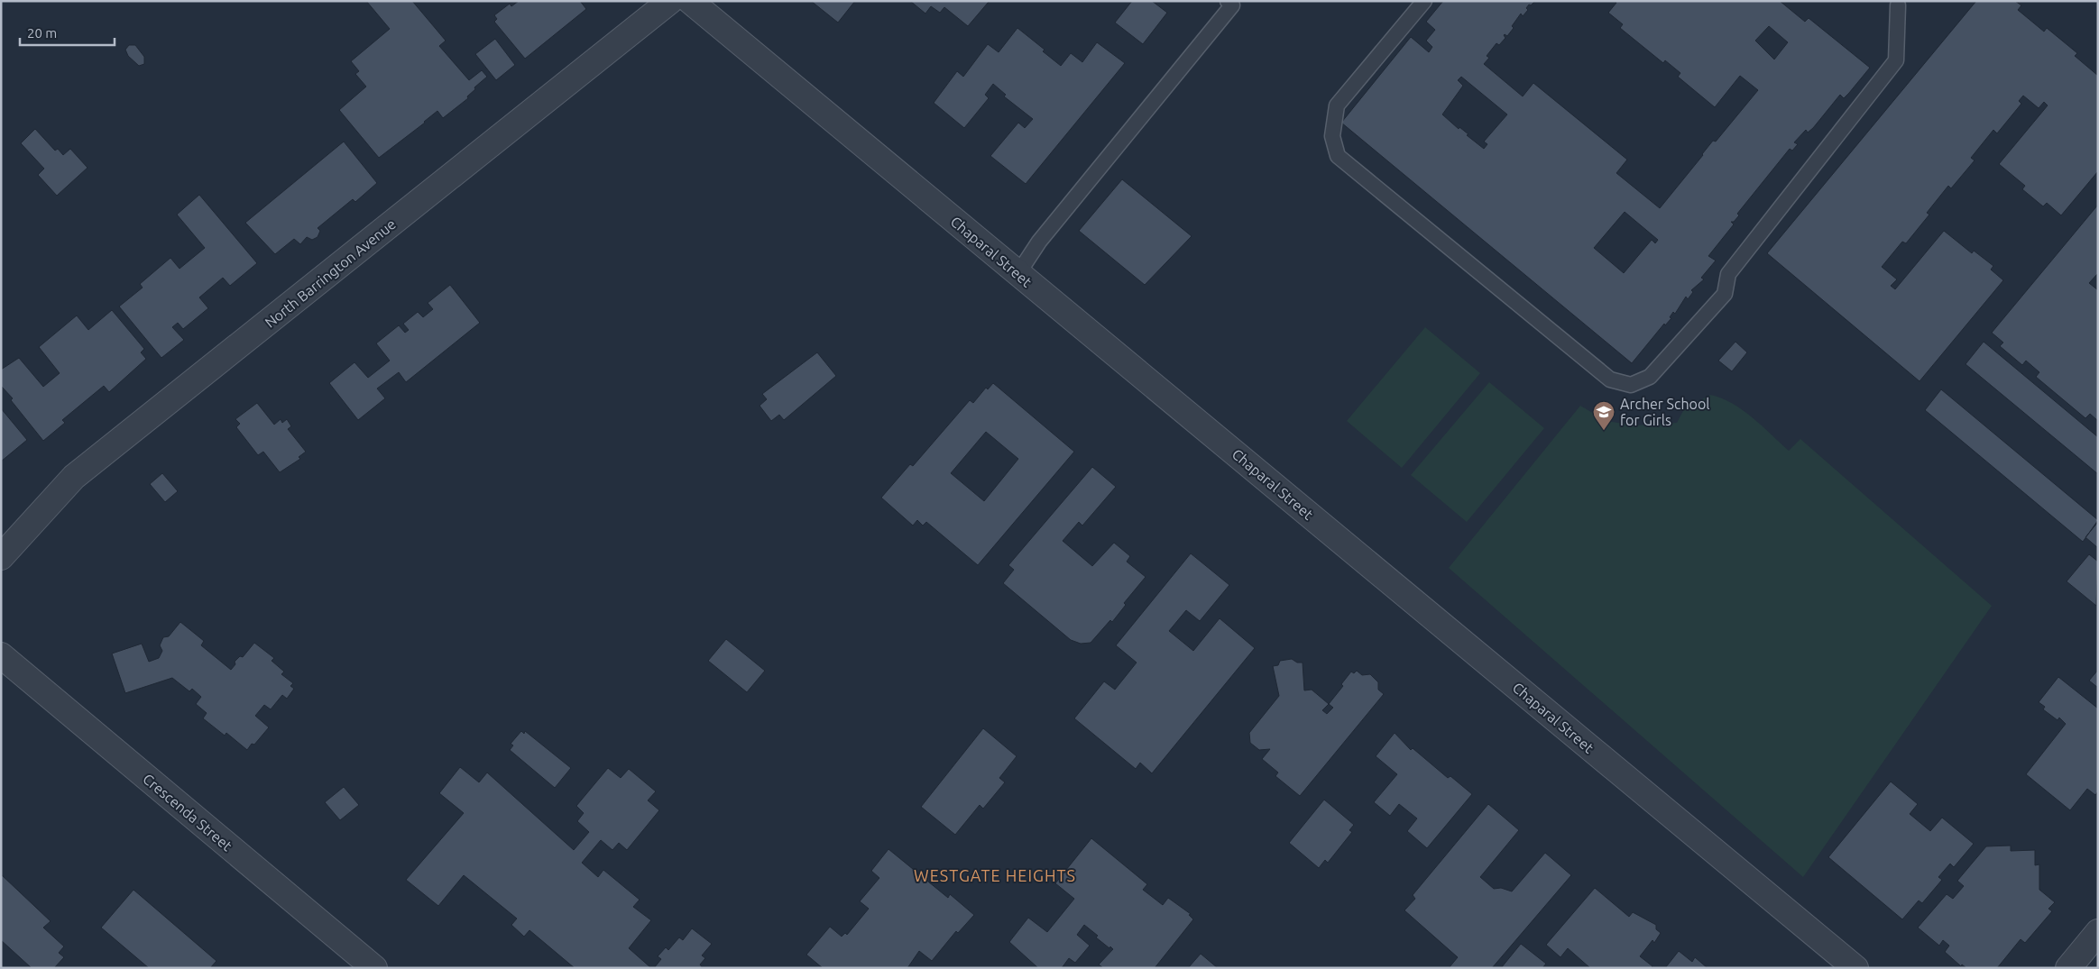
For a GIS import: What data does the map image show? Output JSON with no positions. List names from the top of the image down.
{
  "streets": {
    "street": ["Chaparal Street", "North Barrington Avenue", "Crescenda Street"]
  },
  "districts": ["WESTGATE HEIGHTS"],
  "places": {
    "school or university": ["Archer School for Girls"]
  },
  "scale_bar": "20 m"
}
